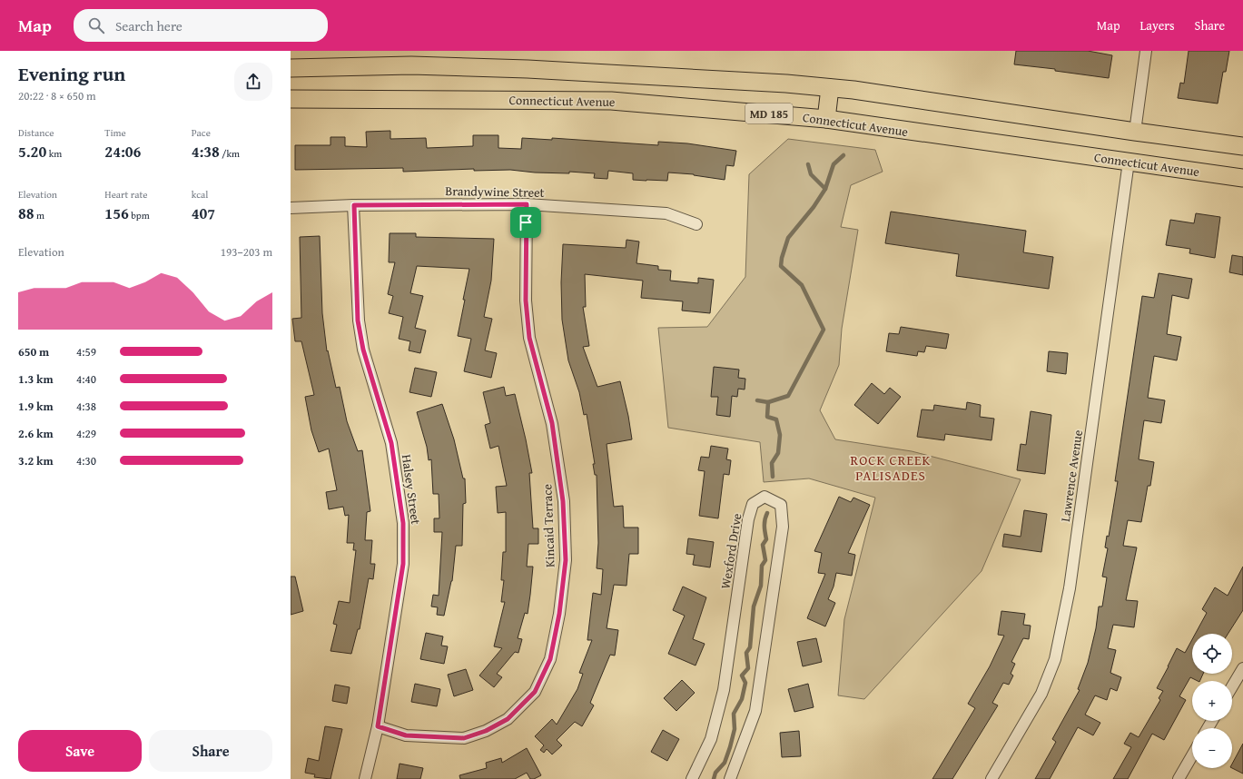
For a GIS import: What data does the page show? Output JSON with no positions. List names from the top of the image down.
{
  "streets": {
    "main road": ["Connecticut Avenue", "MD 185"],
    "street": [
      "Brandywine Street",
      "Lawrence Avenue",
      "Halsey Street",
      "Kincaid Terrace",
      "Wexford Drive"
    ]
  },
  "crossings": [
    ["Connecticut Avenue", "Lawrence Avenue"],
    ["Brandywine Street", "Halsey Street"],
    ["Brandywine Street", "Kincaid Terrace"],
    ["Halsey Street", "Kincaid Terrace"]
  ],
  "districts": ["ROCK CREEK PALISADES"],
  "page": {
    "header": "Map",
    "search": "Search here",
    "nav": ["Map", "Layers", "Share"],
    "heading": ["Evening run", "20:22 · 8 × 650 m"],
    "stats": [
      ["Distance", "5.20 km"],
      ["Time", "24:06"],
      ["Pace", "4:38 /km"],
      ["Elevation", "88 m"],
      ["Heart rate", "156 bpm"],
      ["kcal", "407"]
    ],
    "chart": ["Elevation", "193–203 m"],
    "list": [
      {
        "name": "650 m",
        "note": "4:59"
      },
      {
        "name": "1.3 km",
        "note": "4:40"
      },
      {
        "name": "1.9 km",
        "note": "4:38"
      },
      {
        "name": "2.6 km",
        "note": "4:29"
      },
      {
        "name": "3.2 km",
        "note": "4:30"
      }
    ],
    "map_buttons": ["+", "−"],
    "buttons": ["Save", "Share"]
  }
}
